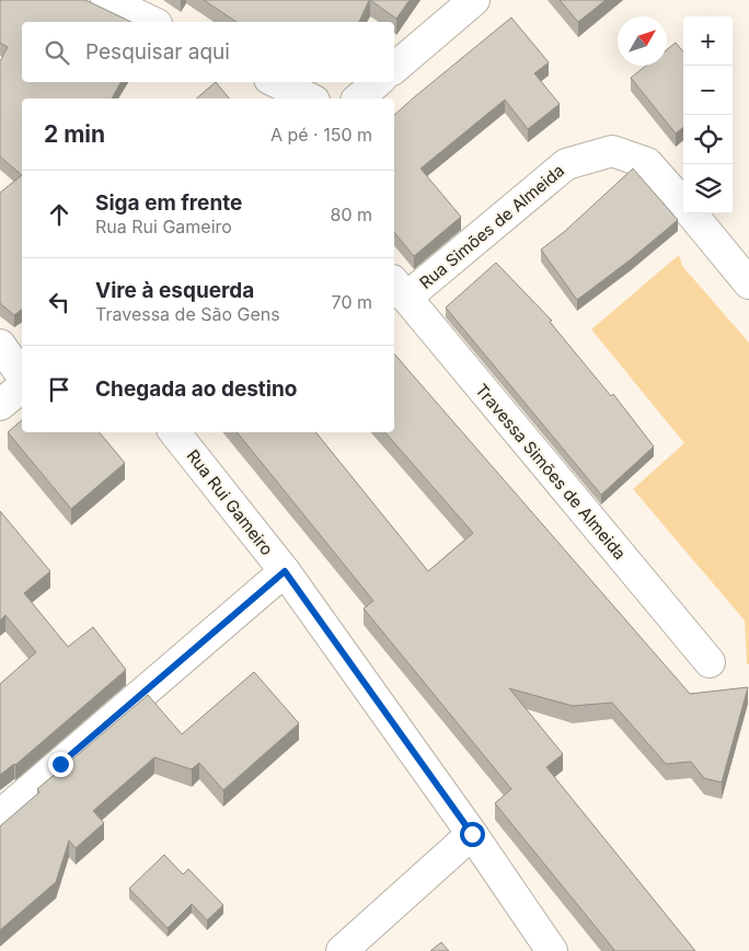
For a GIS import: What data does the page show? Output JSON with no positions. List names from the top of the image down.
{
  "streets": {
    "street": ["Rua Simões de Almeida", "Travessa Simões de Almeida", "Rua Rui Gameiro"]
  },
  "crossings": [
    ["Rua Simões de Almeida", "Travessa Simões de Almeida"]
  ],
  "north": "top right",
  "page": {
    "map_buttons": ["+", "−"],
    "search": "Pesquisar aqui",
    "heading": ["2 min", "A pé · 150 m"],
    "list": [
      ["Siga em frente", "Rua Rui Gameiro", "80 m"],
      ["Vire à esquerda", "Travessa de São Gens", "70 m"],
      "Chegada ao destino"
    ]
  }
}
